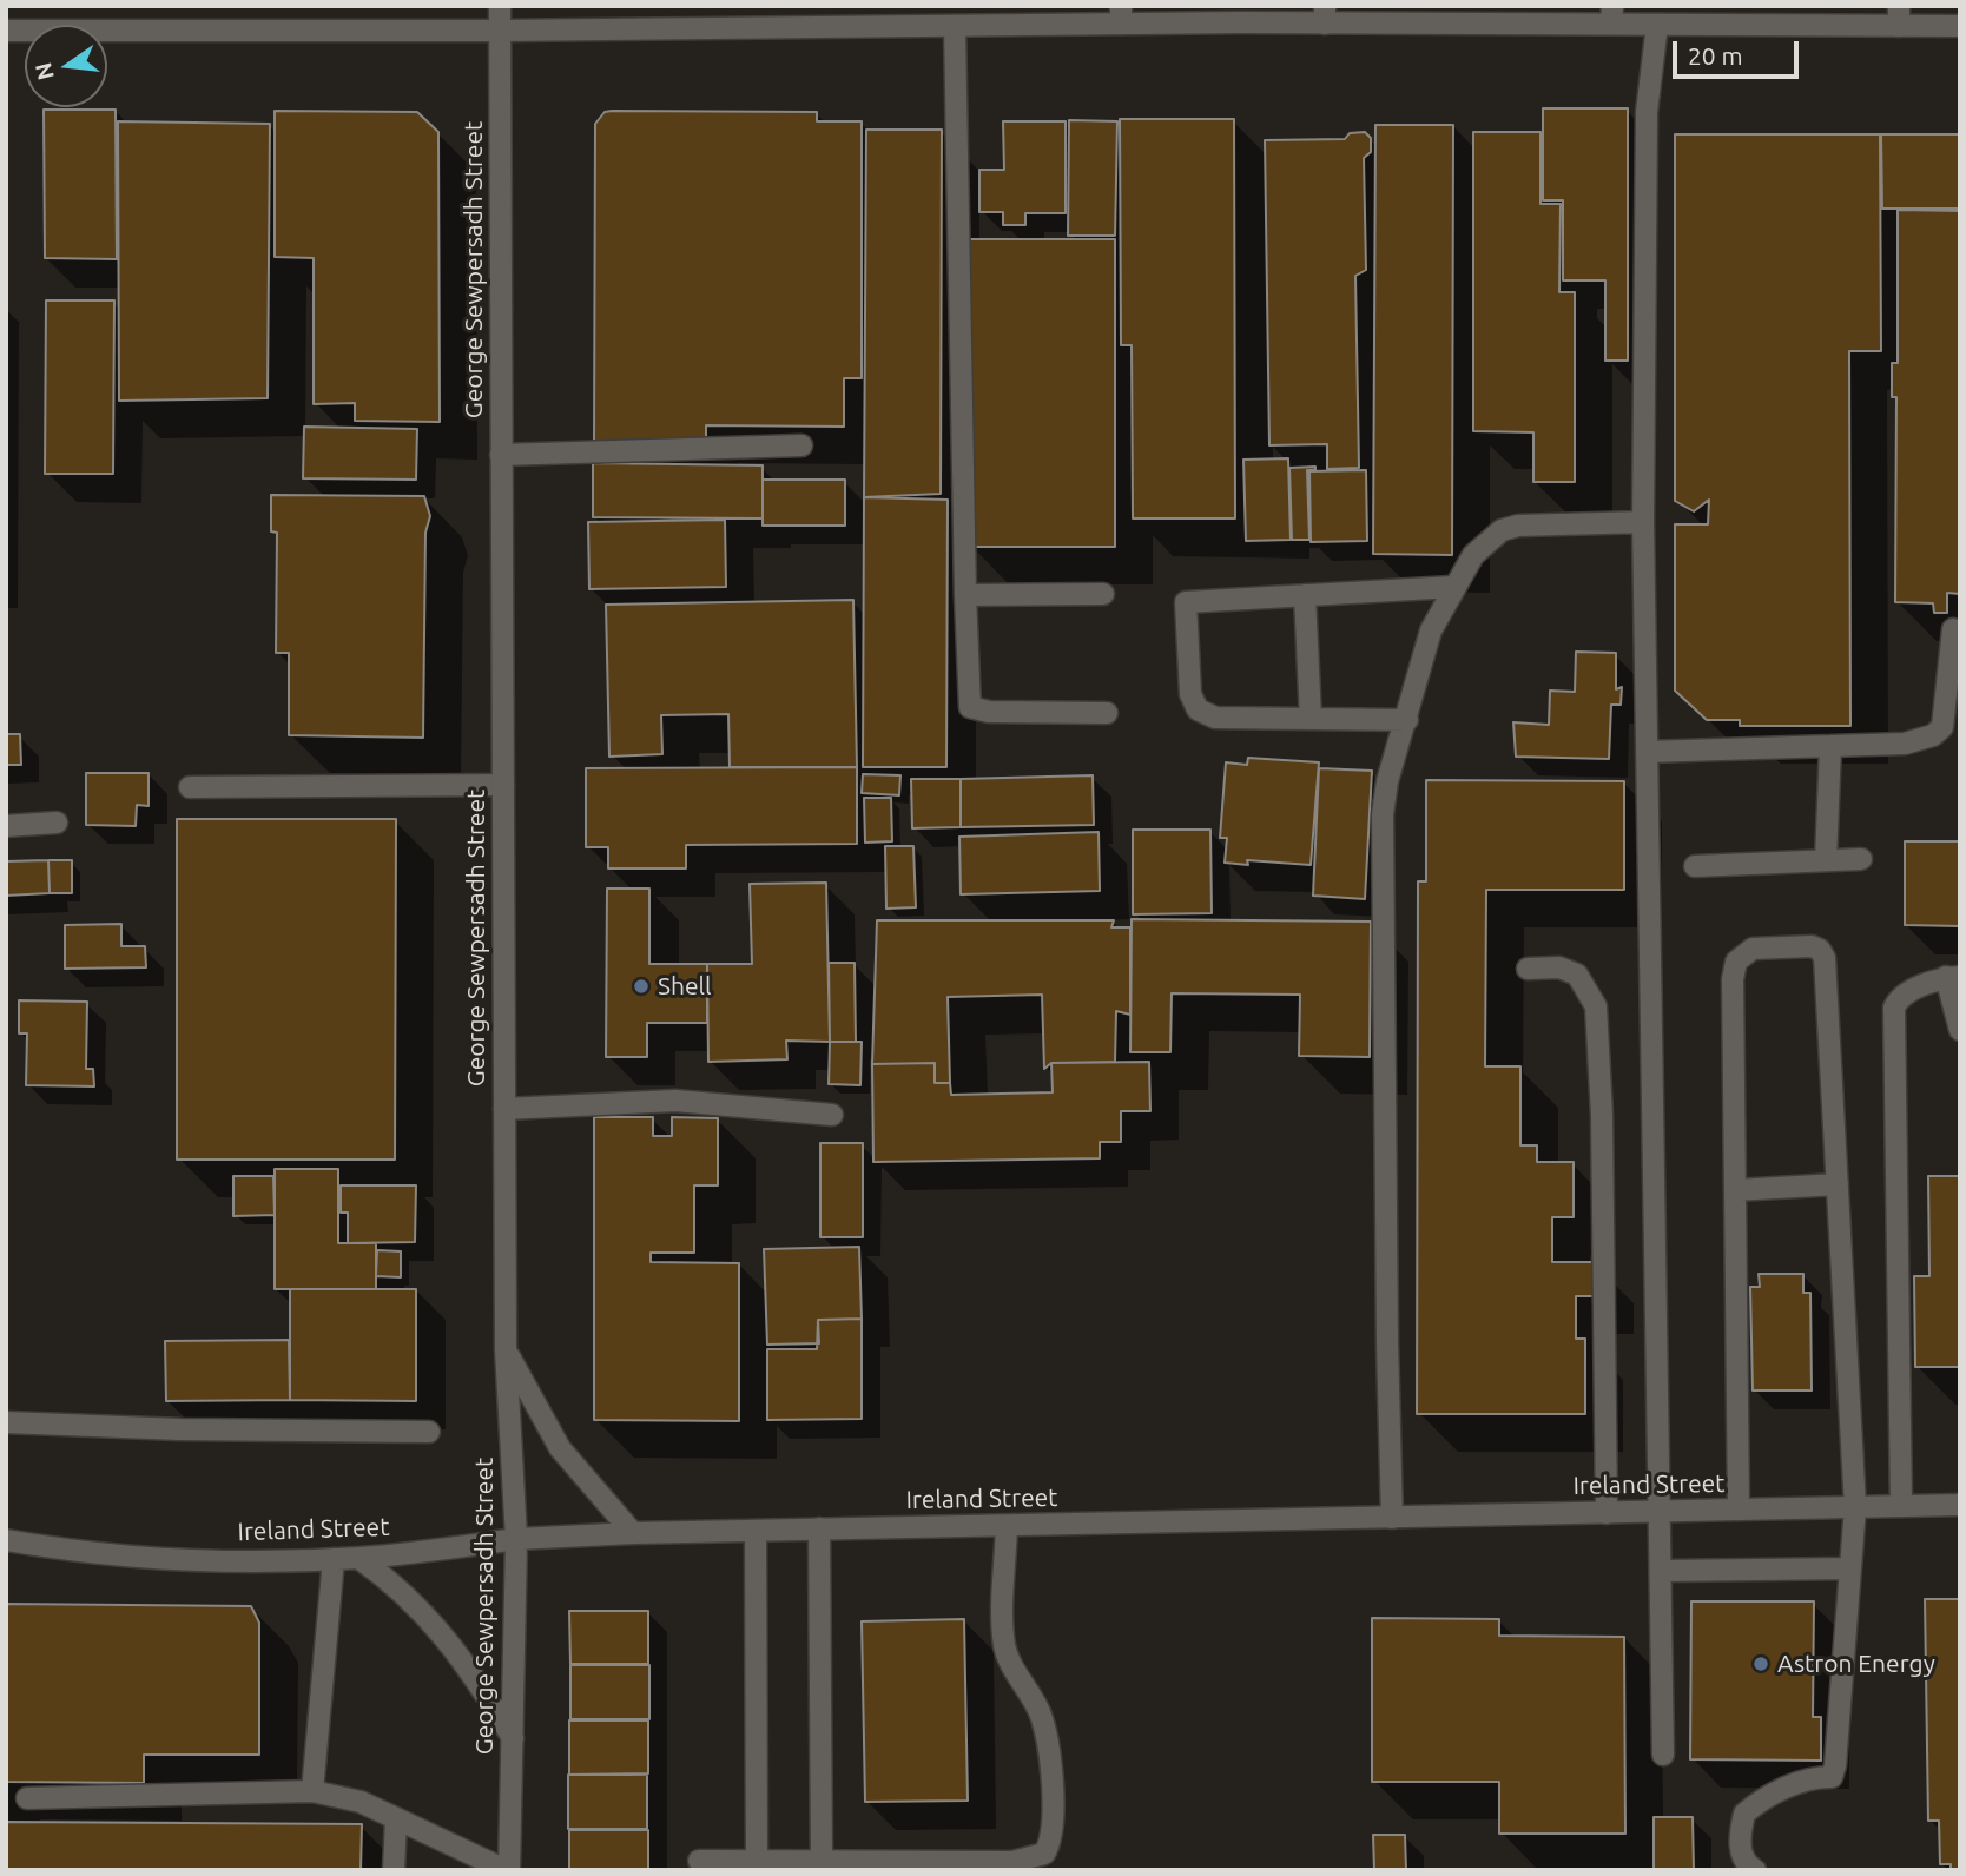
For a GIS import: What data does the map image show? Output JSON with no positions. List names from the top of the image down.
{
  "streets": {
    "street": ["George Sewpersadh Street", "Ireland Street"]
  },
  "crossings": [
    ["George Sewpersadh Street", "Ireland Street"]
  ],
  "places": ["Shell", "Astron Energy"],
  "scale_bar": "20 m",
  "north": "left"
}
